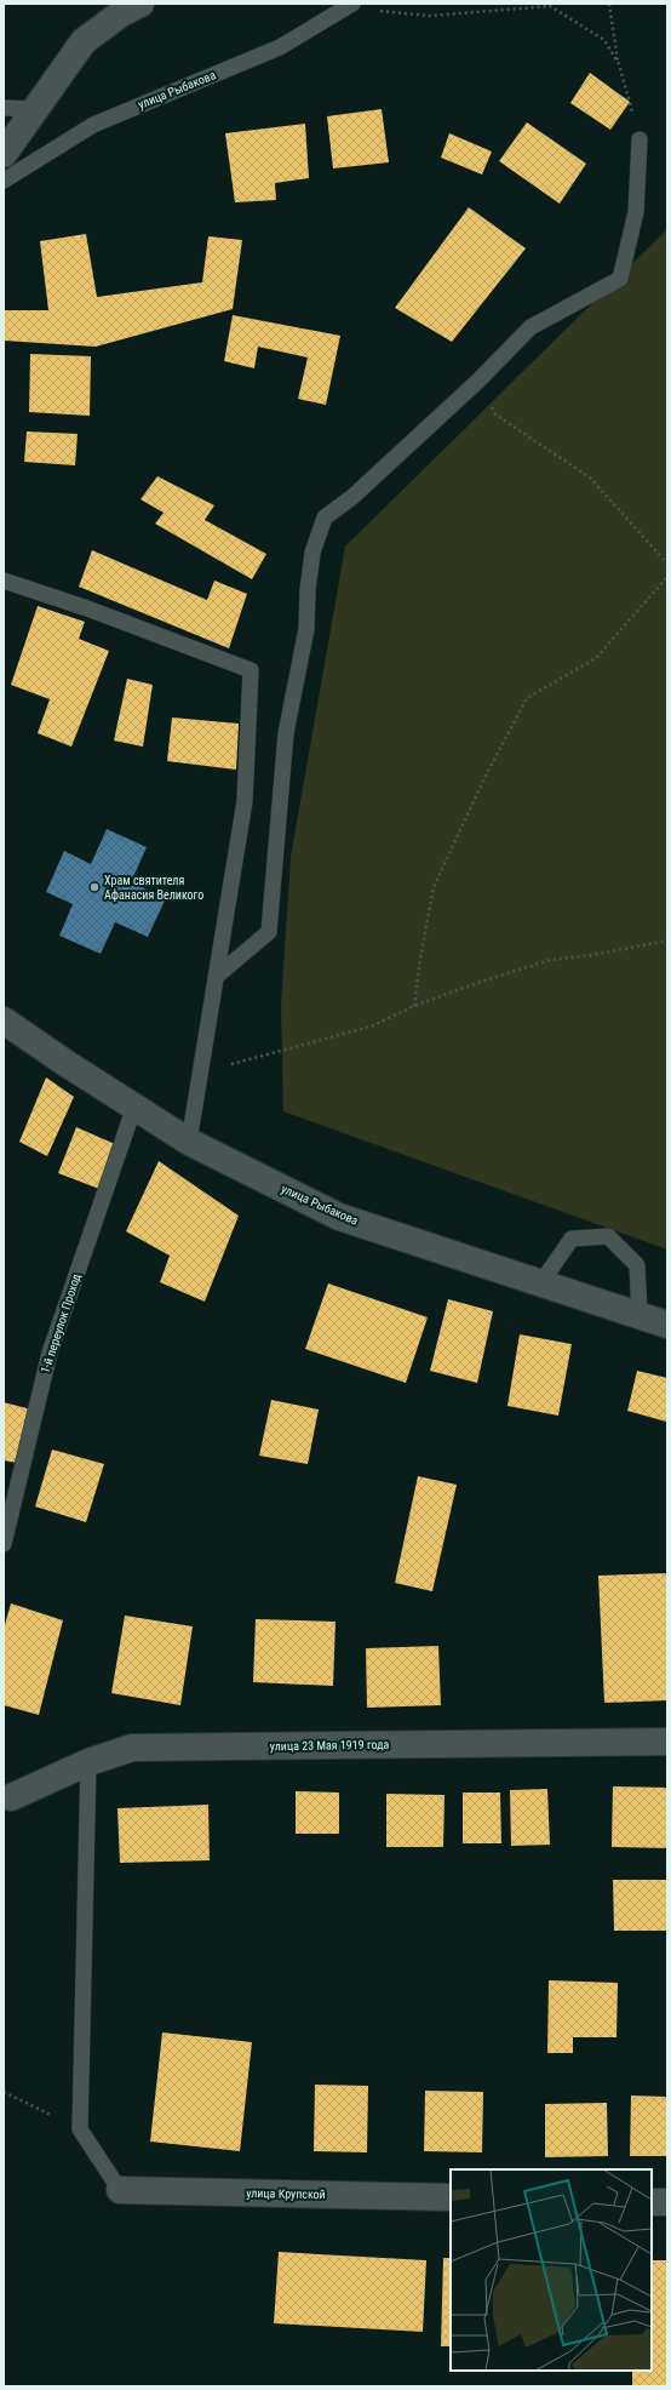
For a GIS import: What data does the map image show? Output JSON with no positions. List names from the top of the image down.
{
  "streets": {
    "street": ["улица Рыбакова", "улица 23 Мая 1919 года", "улица Крупской"],
    "lane": ["1-й переулок Проход"]
  },
  "crossings": [
    ["улица Рыбакова", "1-й переулок Проход"]
  ],
  "places": ["Храм святителя Афанасия Великого"]
}
